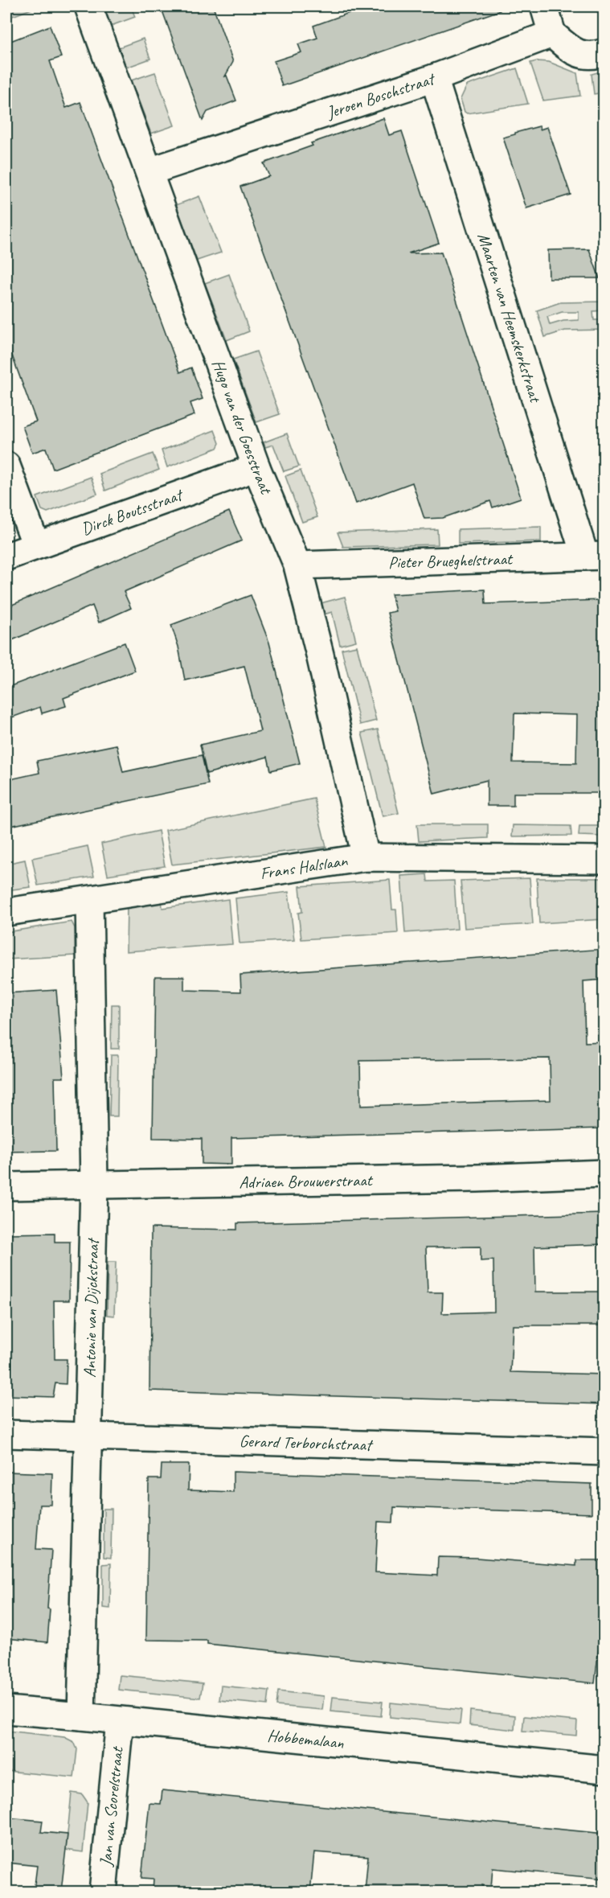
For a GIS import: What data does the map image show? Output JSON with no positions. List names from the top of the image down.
{
  "streets": {
    "street": [
      "Jeroen Boschstraat",
      "Maarten van Heemskerkstraat",
      "Hugo van der Goesstraat",
      "Dirck Boutsstraat",
      "Pieter Brueghelstraat",
      "Frans Halslaan",
      "Adriaen Brouwerstraat",
      "Antonie van Dijckstraat",
      "Gerard Terborchstraat",
      "Hobbemalaan",
      "Jan van Scorelstraat"
    ]
  },
  "crossings": [
    ["Jeroen Boschstraat", "Maarten van Heemskerkstraat"],
    ["Jeroen Boschstraat", "Hugo van der Goesstraat"],
    ["Maarten van Heemskerkstraat", "Pieter Brueghelstraat"],
    ["Hugo van der Goesstraat", "Dirck Boutsstraat"],
    ["Hugo van der Goesstraat", "Pieter Brueghelstraat"],
    ["Hugo van der Goesstraat", "Frans Halslaan"],
    ["Frans Halslaan", "Antonie van Dijckstraat"],
    ["Adriaen Brouwerstraat", "Antonie van Dijckstraat"],
    ["Antonie van Dijckstraat", "Gerard Terborchstraat"],
    ["Antonie van Dijckstraat", "Hobbemalaan"],
    ["Hobbemalaan", "Jan van Scorelstraat"]
  ]
}
